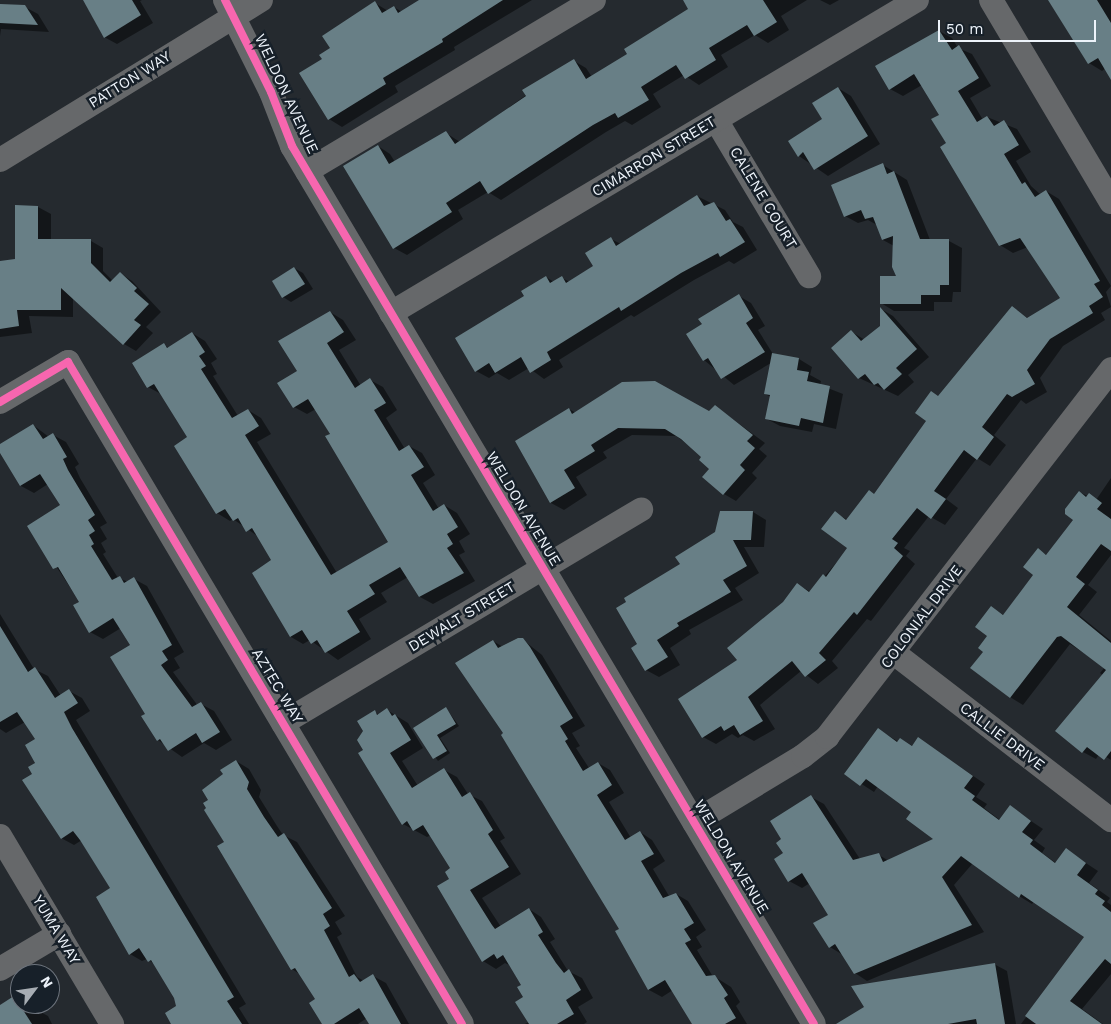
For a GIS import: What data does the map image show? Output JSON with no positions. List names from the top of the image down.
{
  "streets": {
    "street": [
      "PATTON WAY",
      "WELDON AVENUE",
      "CIMARRON STREET",
      "CALENE COURT",
      "DEWALT STREET",
      "COLONIAL DRIVE",
      "AZTEC WAY",
      "CALLIE DRIVE",
      "YUMA WAY"
    ]
  },
  "crossings": [
    ["PATTON WAY", "WELDON AVENUE"],
    ["WELDON AVENUE", "CIMARRON STREET"],
    ["WELDON AVENUE", "DEWALT STREET"],
    ["WELDON AVENUE", "COLONIAL DRIVE"],
    ["CIMARRON STREET", "CALENE COURT"],
    ["DEWALT STREET", "AZTEC WAY"],
    ["COLONIAL DRIVE", "CALLIE DRIVE"]
  ],
  "scale_bar": "50 m",
  "north": "top right"
}
